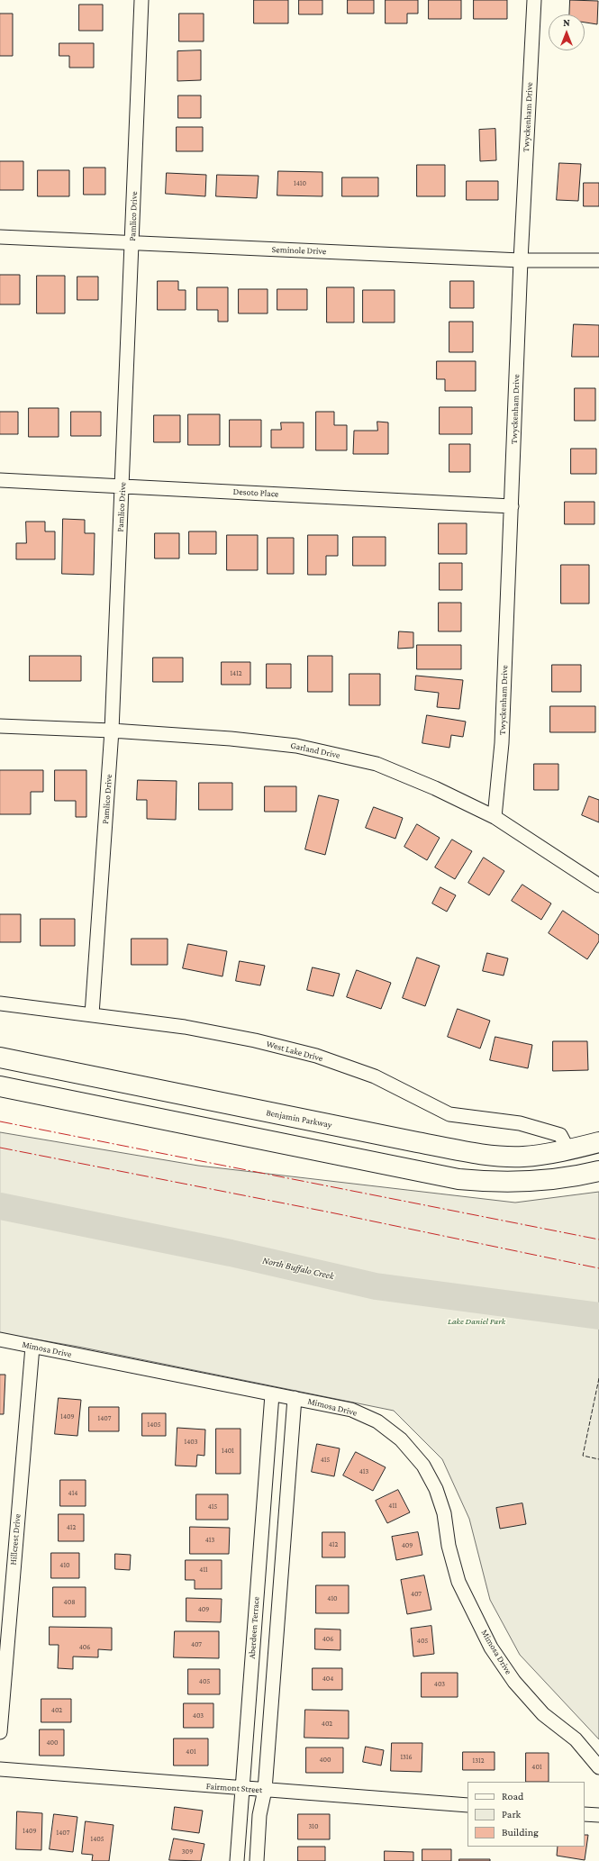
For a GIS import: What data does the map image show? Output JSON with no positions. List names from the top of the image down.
{
  "streets": {
    "main road": ["Benjamin Parkway"],
    "street": [
      "Twyckenham Drive",
      "Pamlico Drive",
      "Seminole Drive",
      "Desoto Place",
      "Garland Drive",
      "West Lake Drive",
      "Mimosa Drive",
      "Hillcrest Drive",
      "Aberdeen Terrace",
      "Fairmont Street"
    ]
  },
  "crossings": [
    ["Twyckenham Drive", "Seminole Drive"],
    ["Twyckenham Drive", "Desoto Place"],
    ["Twyckenham Drive", "Garland Drive"],
    ["Pamlico Drive", "Seminole Drive"],
    ["Pamlico Drive", "Desoto Place"],
    ["Pamlico Drive", "Garland Drive"],
    ["Pamlico Drive", "West Lake Drive"],
    ["West Lake Drive", "Benjamin Parkway"],
    ["Mimosa Drive", "Hillcrest Drive"],
    ["Mimosa Drive", "Aberdeen Terrace"],
    ["Aberdeen Terrace", "Fairmont Street"]
  ],
  "water": ["North Buffalo Creek"],
  "parks": ["Lake Daniel Park"],
  "house_numbers": [
    "1410",
    "1412",
    "1409",
    "1407",
    "1405",
    "1403",
    "1401",
    "415",
    "413",
    "414",
    "411",
    "415",
    "412",
    "413",
    "412",
    "409",
    "410",
    "411",
    "407",
    "410",
    "408",
    "409",
    "406",
    "405",
    "407",
    "406",
    "404",
    "405",
    "403",
    "402",
    "403",
    "402",
    "400",
    "401",
    "1316",
    "400",
    "1312",
    "401",
    "310",
    "1409",
    "1407",
    "1405",
    "309"
  ],
  "legend": ["Road", "Park", "Building"],
  "north": "top"
}
